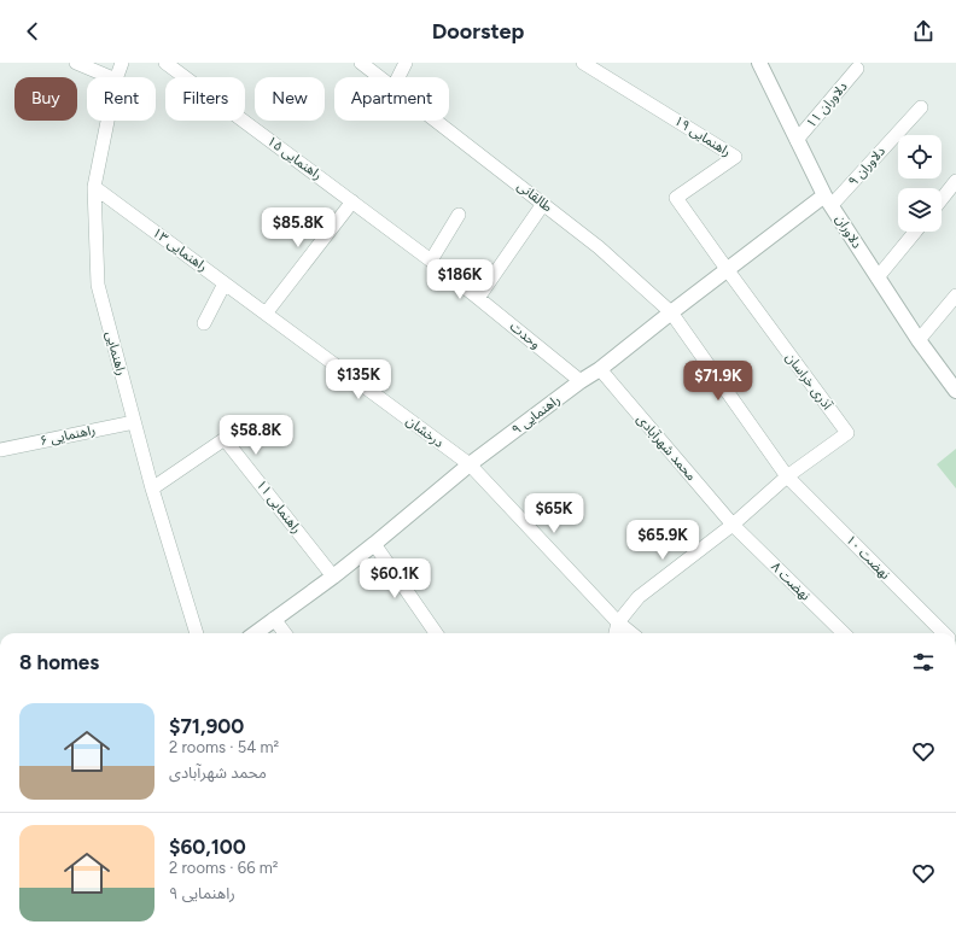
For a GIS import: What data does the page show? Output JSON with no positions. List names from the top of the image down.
{
  "streets": {
    "street": [
      "دلاوران ۱۱",
      "راهنمایی ۱۹",
      "راهنمایی ۱۵",
      "دلاوران ۹",
      "طالقانی",
      "دلاوران",
      "راهنمایی ۱۳",
      "وحدت",
      "راهنمایی",
      "آذری خراسان",
      "راهنمایی ۹",
      "درخشان",
      "راهنمایی ۶",
      "محمد شهرآبادی",
      "راهنمایی ۱۱",
      "نهضت ۱۰",
      "نهضت ۸"
    ]
  },
  "crossings": [
    ["دلاوران ۱۱", "دلاوران"],
    ["راهنمایی ۱۹", "آذری خراسان"],
    ["راهنمایی ۱۹", "راهنمایی ۹"],
    ["راهنمایی ۱۵", "وحدت"],
    ["دلاوران ۹", "دلاوران"],
    ["دلاوران ۹", "راهنمایی ۹"],
    ["طالقانی", "آذری خراسان"],
    ["طالقانی", "راهنمایی ۹"],
    ["طالقانی", "نهضت ۱۰"],
    ["دلاوران", "راهنمایی ۹"],
    ["راهنمایی ۱۳", "راهنمایی"],
    ["راهنمایی ۱۳", "درخشان"],
    ["وحدت", "راهنمایی ۹"],
    ["راهنمایی", "راهنمایی ۶"],
    ["راهنمایی", "راهنمایی ۱۱"],
    ["آذری خراسان", "راهنمایی ۹"],
    ["آذری خراسان", "نهضت ۱۰"],
    ["راهنمایی ۹", "درخشان"],
    ["راهنمایی ۹", "محمد شهرآبادی"],
    ["راهنمایی ۹", "راهنمایی ۱۱"],
    ["محمد شهرآبادی", "نهضت ۸"]
  ],
  "page": {
    "header": "Doorstep",
    "chip": [
      "Buy",
      "Rent",
      "Filters",
      "New",
      "Apartment"
    ],
    "price": [
      "$85.8K",
      "$186K",
      "$135K",
      "$71.9K",
      "$58.8K",
      "$65K",
      "$65.9K",
      "$60.1K"
    ],
    "heading": "8 homes",
    "list": [
      {
        "name": "$71,900",
        "note": "2 rooms · 54 m² · محمد شهرآبادی"
      },
      {
        "name": "$60,100",
        "note": "2 rooms · 66 m² · راهنمایی ۹"
      }
    ]
  }
}
